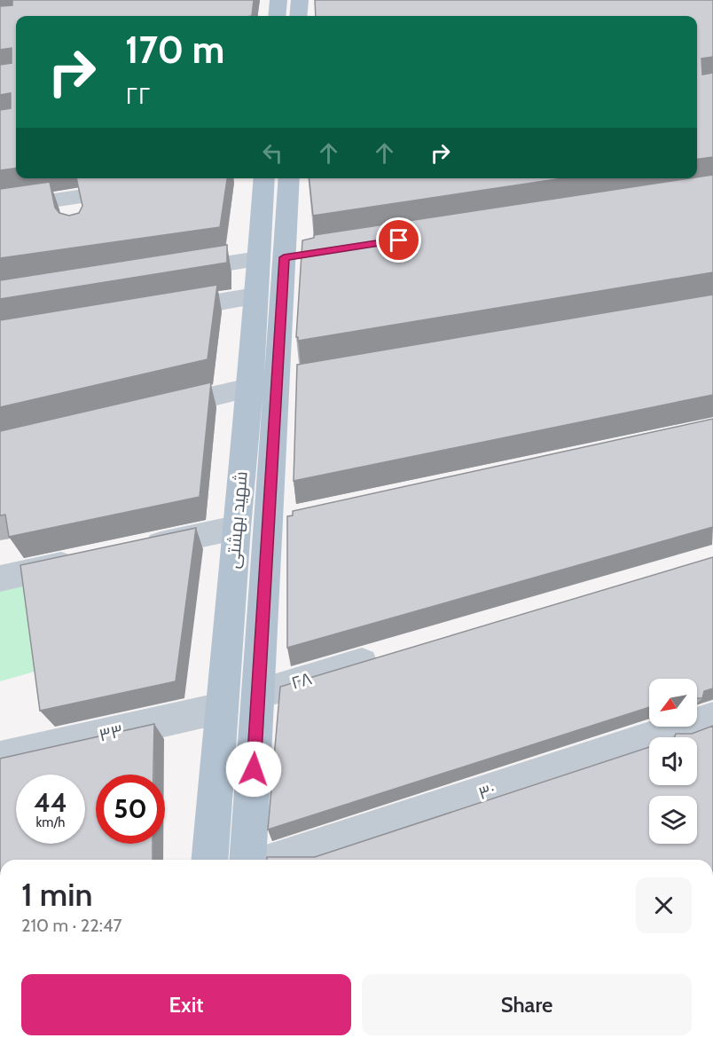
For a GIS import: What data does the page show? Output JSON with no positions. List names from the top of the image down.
{
  "streets": {
    "main road": ["شهید بهشتی"],
    "street": ["۲۸", "۳۳", "۳۰"]
  },
  "crossings": [
    ["شهید بهشتی", "۲۸"],
    ["شهید بهشتی", "۳۳"]
  ],
  "north": "bottom left",
  "page": {
    "turn": ["170 m", "۲۲"],
    "speed": "44 km/h",
    "limit": "50",
    "heading": ["1 min", "210 m · 22:47"],
    "buttons": ["Exit", "Share"]
  }
}
